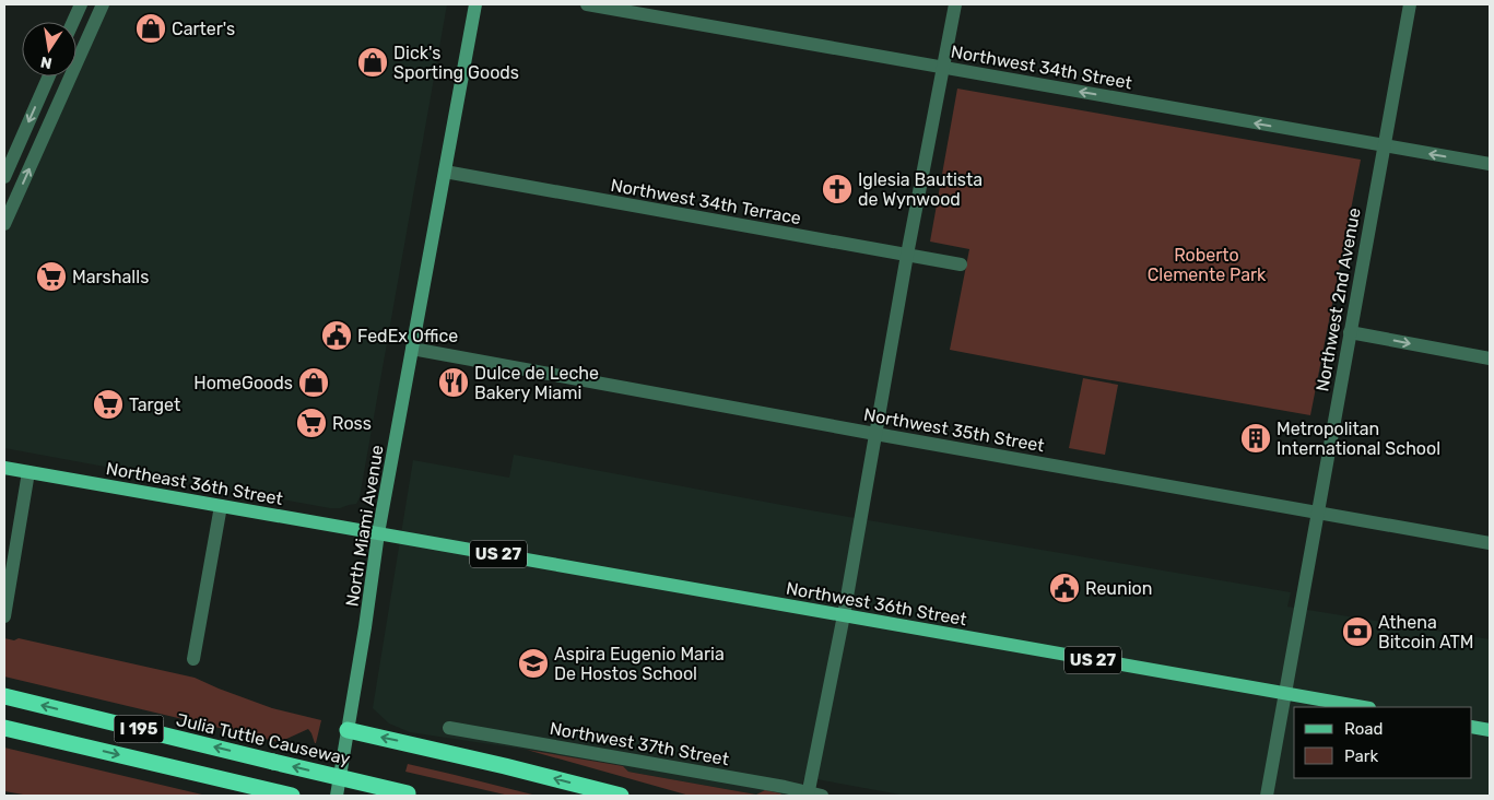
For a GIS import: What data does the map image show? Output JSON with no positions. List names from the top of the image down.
{
  "streets": {
    "highway": ["I 195", "Julia Tuttle Causeway"],
    "main road": [
      "Northeast 36th Street",
      "North Miami Avenue",
      "US 27",
      "Northwest 36th Street"
    ],
    "street": [
      "Northwest 34th Street",
      "Northwest 34th Terrace",
      "Northwest 2nd Avenue",
      "Northwest 35th Street",
      "Northwest 37th Street"
    ]
  },
  "crossings": [
    ["Northwest 34th Street", "Northwest 2nd Avenue"],
    ["Northwest 34th Terrace", "North Miami Avenue"],
    ["Northwest 2nd Avenue", "Northwest 35th Street"],
    ["Northwest 2nd Avenue", "Northwest 36th Street"],
    ["Northwest 35th Street", "North Miami Avenue"],
    ["Northeast 36th Street", "North Miami Avenue"],
    ["Northeast 36th Street", "Northwest 36th Street"],
    ["North Miami Avenue", "Northwest 36th Street"]
  ],
  "one_way": ["Northwest 34th Street"],
  "parks": ["Roberto Clemente Park"],
  "places": {
    "shop": ["Carter's", "Dick's Sporting Goods", "HomeGoods"],
    "church": ["Iglesia Bautista de Wynwood"],
    "supermarket": ["Marshalls", "Target", "Ross"],
    "public building": ["FedEx Office", "Reunion"],
    "restaurant": ["Dulce de Leche Bakery Miami"],
    "building": ["Metropolitan International School"],
    "bank": ["Athena Bitcoin ATM"],
    "school or university": ["Aspira Eugenio Maria De Hostos School"]
  },
  "legend": ["Road", "Park"],
  "north": "bottom"
}
